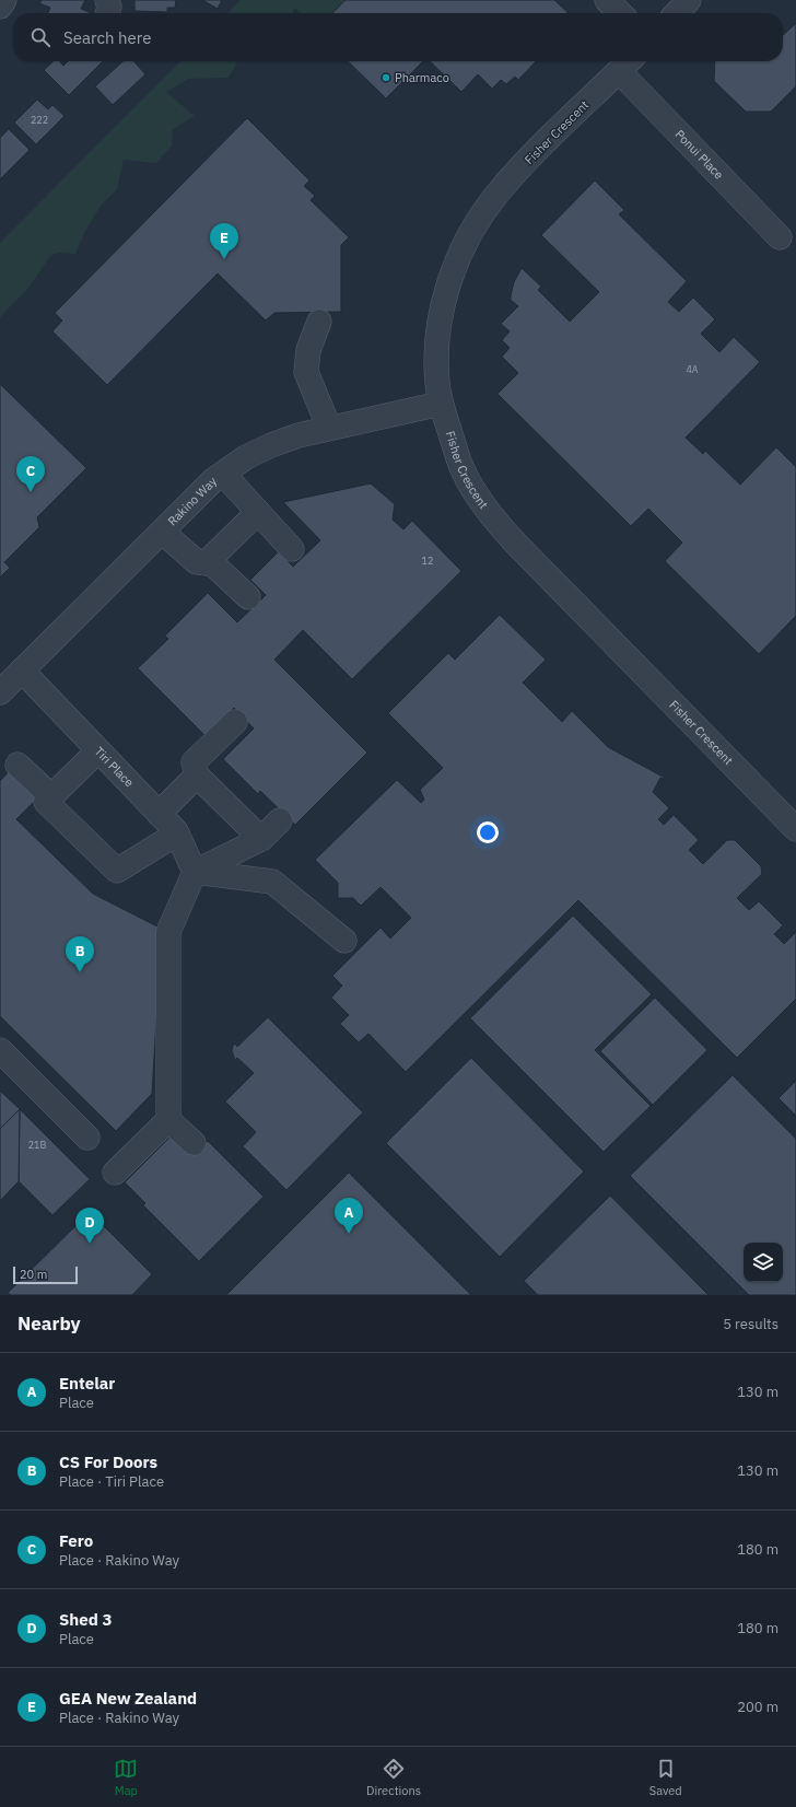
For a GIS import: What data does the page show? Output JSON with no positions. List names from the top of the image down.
{
  "streets": {
    "street": [
      "Fisher Crescent",
      "Ponui Place",
      "Rakino Way",
      "Tiri Place"
    ]
  },
  "crossings": [
    ["Fisher Crescent", "Ponui Place"],
    ["Fisher Crescent", "Rakino Way"],
    ["Rakino Way", "Tiri Place"]
  ],
  "places": ["Pharmaco"],
  "house_numbers": [
    "222",
    "4A",
    "12",
    "21B"
  ],
  "scale_bar": "20 m",
  "page": {
    "search": "Search here",
    "pins": [
      "E",
      "C",
      "B",
      "A",
      "D"
    ],
    "scale": "20 m",
    "heading": ["Nearby", "5 results"],
    "list": [
      {
        "mark": "A",
        "name": "Entelar",
        "note": "Place",
        "value": "130 m"
      },
      {
        "mark": "B",
        "name": "CS For Doors",
        "note": "Place · Tiri Place",
        "value": "130 m"
      },
      {
        "mark": "C",
        "name": "Fero",
        "note": "Place · Rakino Way",
        "value": "180 m"
      },
      {
        "mark": "D",
        "name": "Shed 3",
        "note": "Place",
        "value": "180 m"
      },
      {
        "mark": "E",
        "name": "GEA New Zealand",
        "note": "Place · Rakino Way",
        "value": "200 m"
      }
    ],
    "nav": ["Map", "Directions", "Saved"]
  }
}
